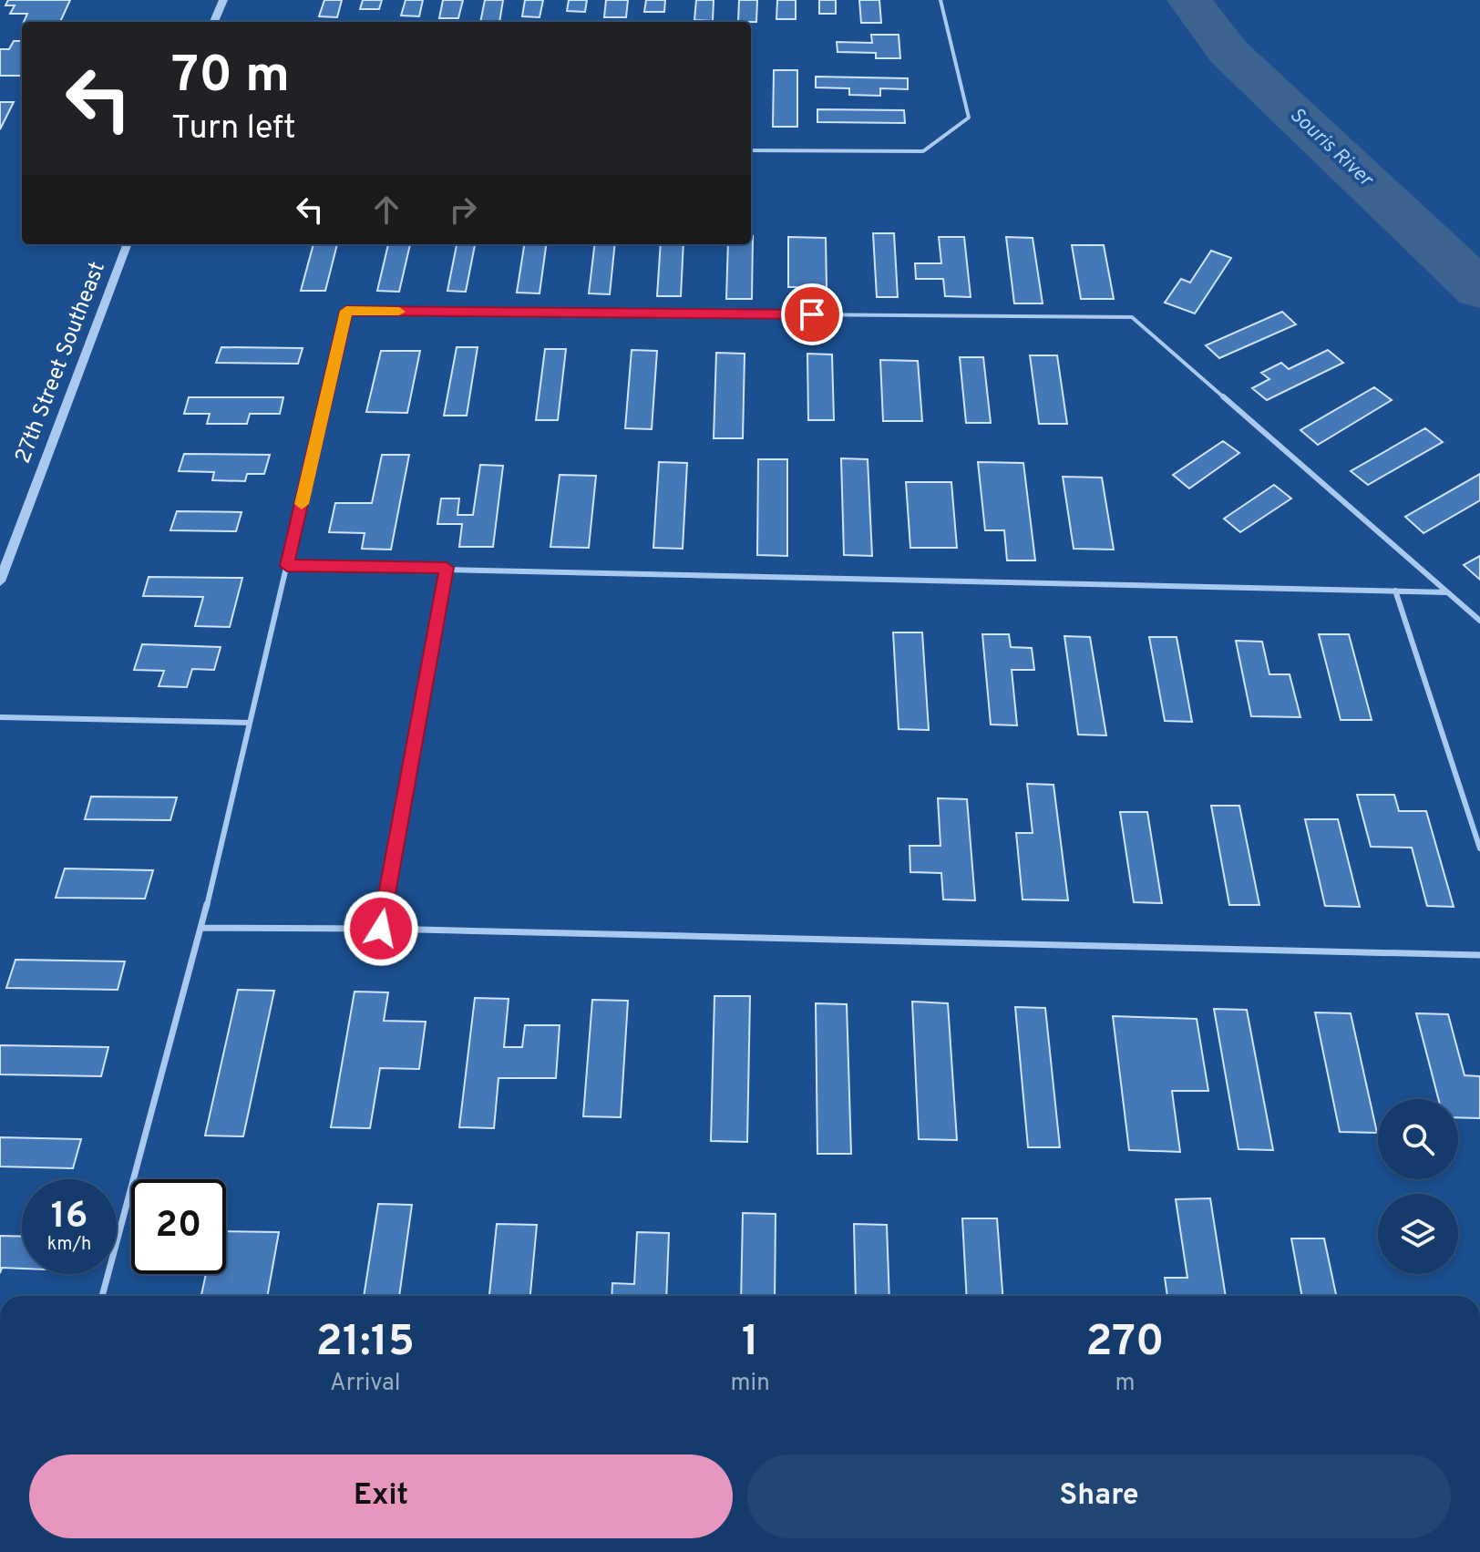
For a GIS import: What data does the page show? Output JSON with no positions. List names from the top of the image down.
{
  "streets": {
    "street": ["27th Street Southeast"]
  },
  "water": ["Souris River"],
  "page": {
    "turn": ["70 m", "Turn left"],
    "speed": "16 km/h",
    "limit": "20",
    "eta": [
      "21:15",
      "Arrival",
      "1",
      "min",
      "270",
      "m"
    ],
    "buttons": ["Exit", "Share"]
  }
}
